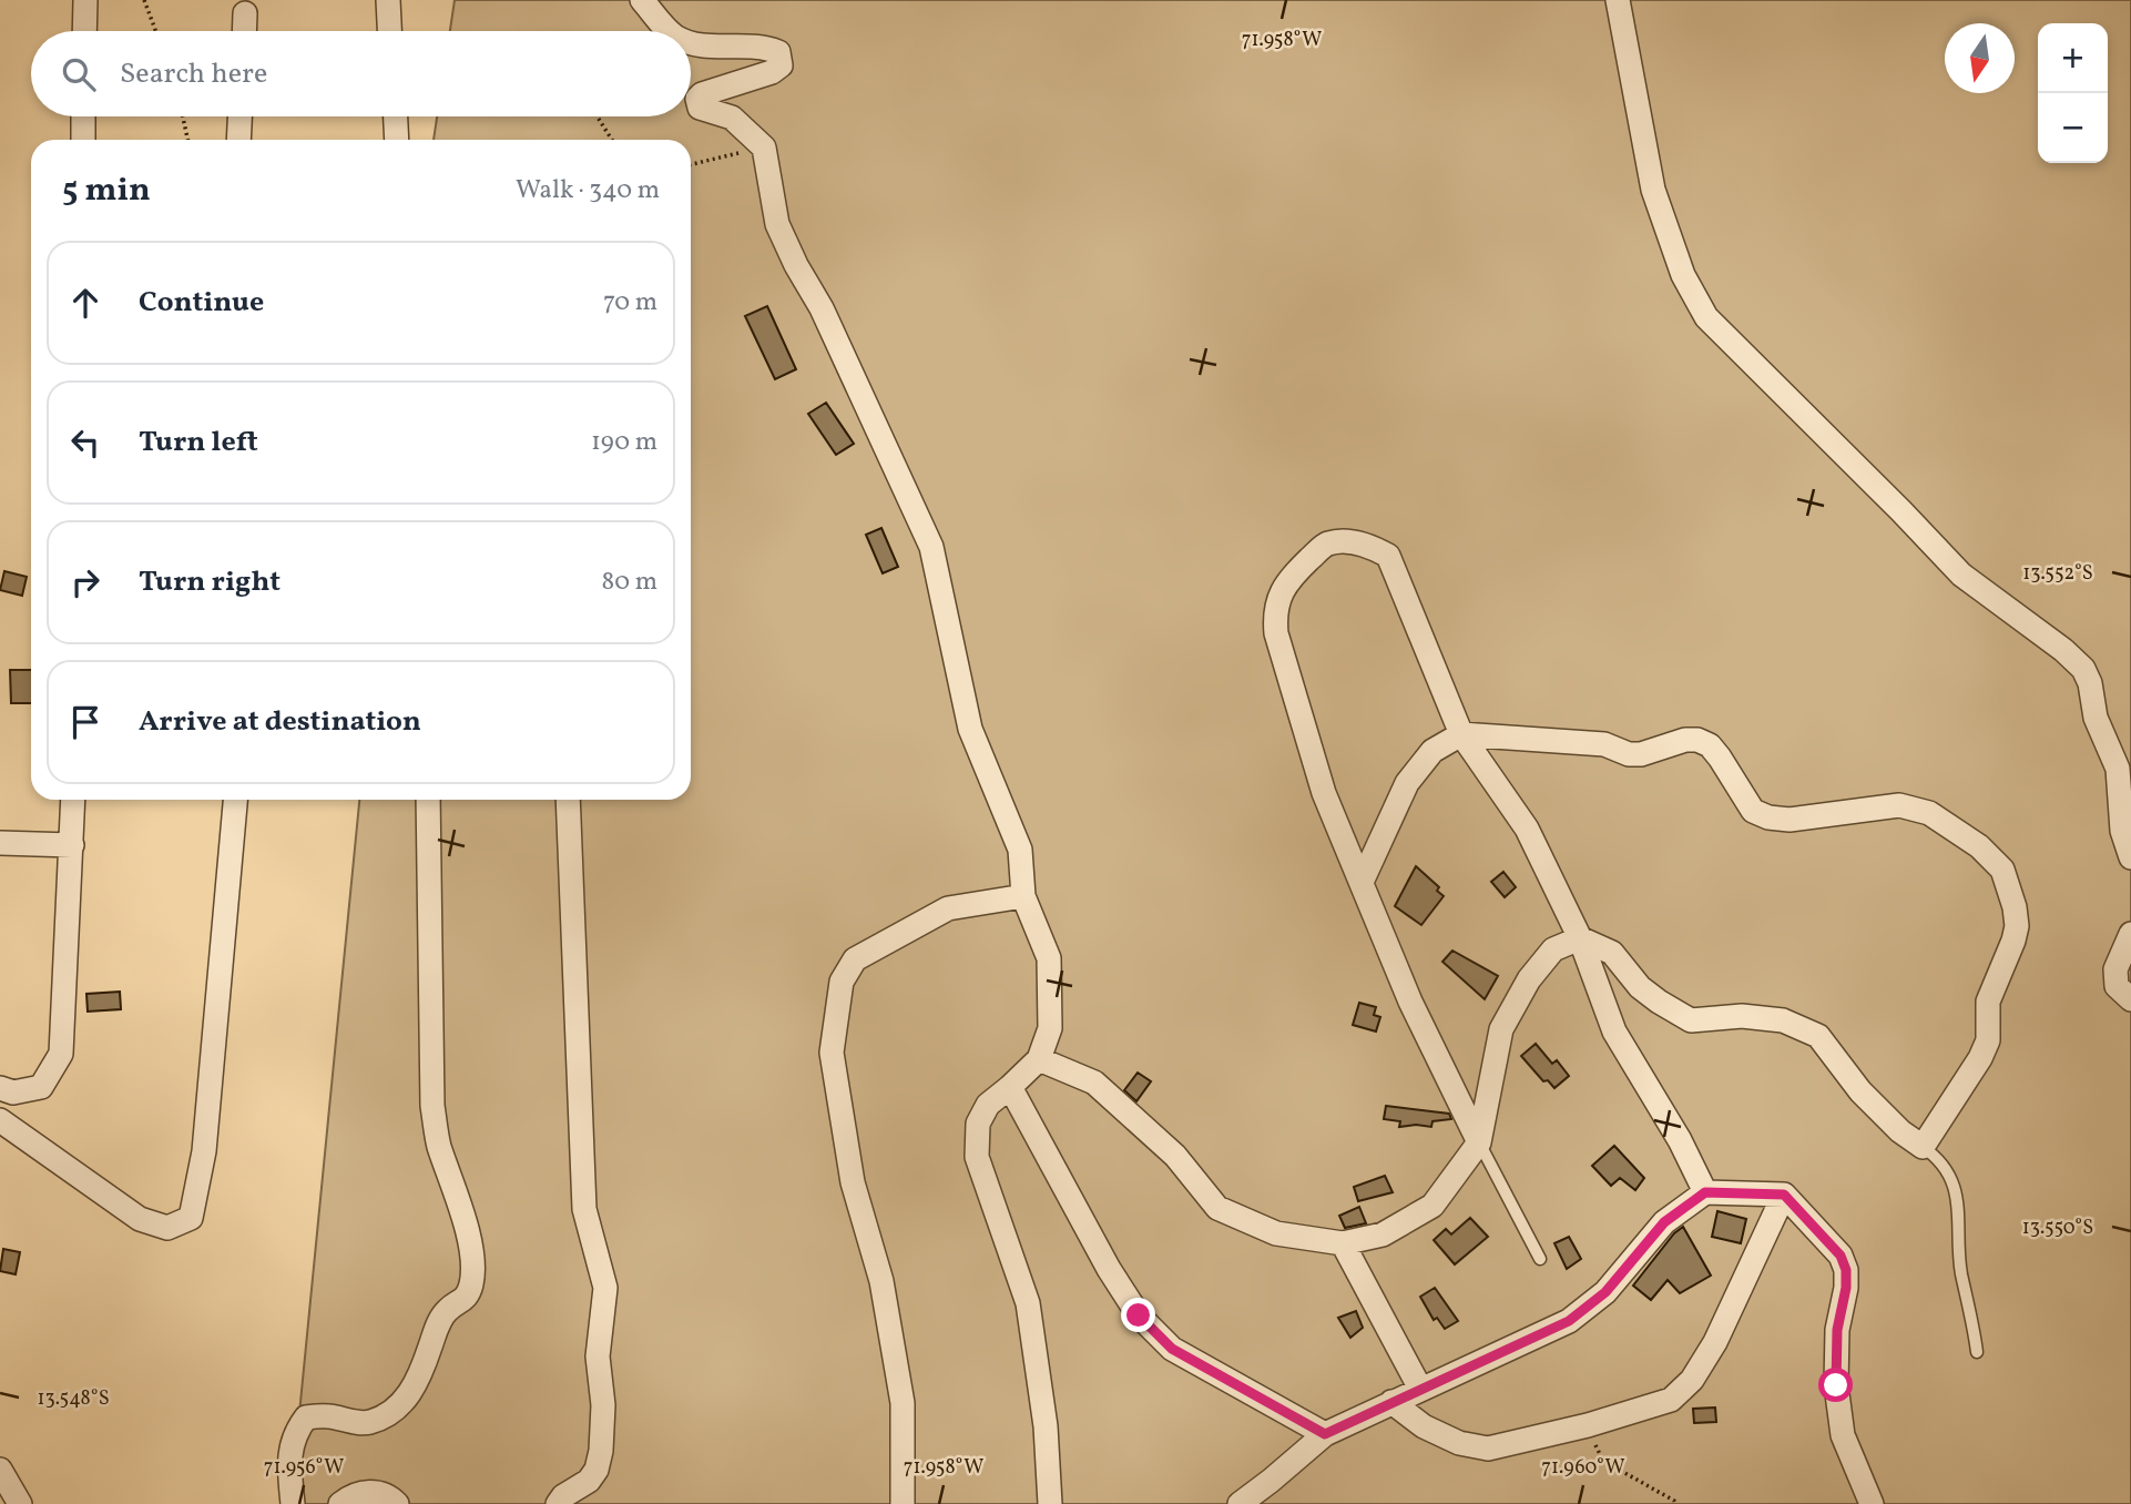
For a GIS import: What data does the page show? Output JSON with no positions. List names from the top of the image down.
{
  "north": "bottom",
  "page": {
    "map_buttons": ["+", "−"],
    "search": "Search here",
    "heading": ["5 min", "Walk · 340 m"],
    "list": [
      ["Continue", "70 m"],
      ["Turn left", "190 m"],
      ["Turn right", "80 m"],
      "Arrive at destination"
    ]
  },
  "coordinates": [
    "71.958°W",
    "13.552°S",
    "13.550°S",
    "13.548°S",
    "71.956°W",
    "71.960°W"
  ]
}
